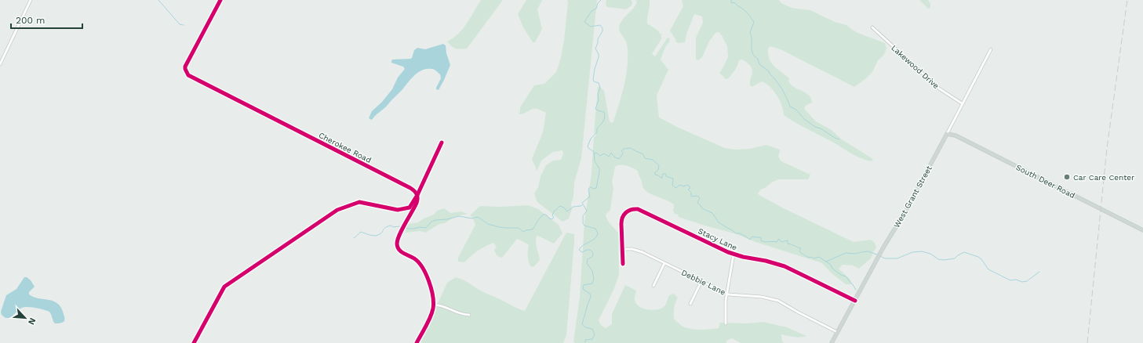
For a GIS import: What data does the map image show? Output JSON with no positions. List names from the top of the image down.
{
  "streets": {
    "main road": ["South Deer Road", "West Grant Street"],
    "street": [
      "Lakewood Drive",
      "Cherokee Road",
      "Stacy Lane",
      "Debbie Lane"
    ]
  },
  "crossings": [
    ["Lakewood Drive", "West Grant Street"],
    ["South Deer Road", "West Grant Street"],
    ["West Grant Street", "Stacy Lane"],
    ["West Grant Street", "Debbie Lane"],
    ["Stacy Lane", "Debbie Lane"]
  ],
  "places": ["Car Care Center"],
  "scale_bar": "200 m",
  "north": "bottom right"
}
